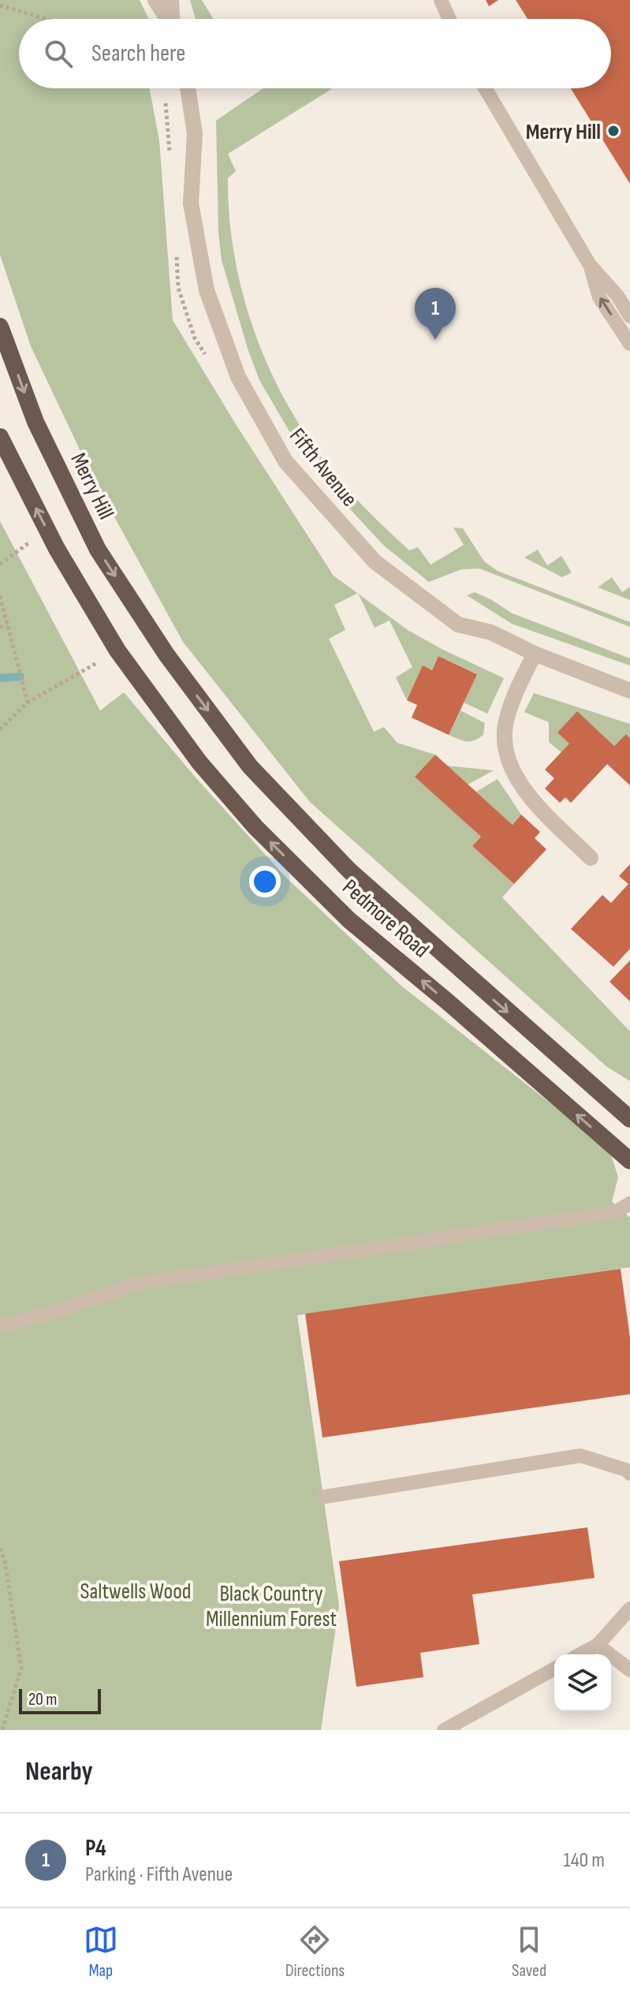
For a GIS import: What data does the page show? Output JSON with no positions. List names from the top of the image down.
{
  "streets": {
    "highway": ["Merry Hill", "Pedmore Road"],
    "street": ["Fifth Avenue"]
  },
  "crossings": [
    ["Merry Hill", "Pedmore Road"]
  ],
  "one_way": ["Merry Hill"],
  "parks": ["Saltwells Wood", "Black Country Millennium Forest"],
  "places": ["Merry Hill"],
  "scale_bar": "20 m",
  "page": {
    "search": "Search here",
    "pins": "1",
    "scale": "20 m",
    "heading": "Nearby",
    "list": [
      {
        "mark": "1",
        "name": "P4",
        "note": "Parking · Fifth Avenue",
        "value": "140 m"
      }
    ],
    "nav": ["Map", "Directions", "Saved"]
  }
}
